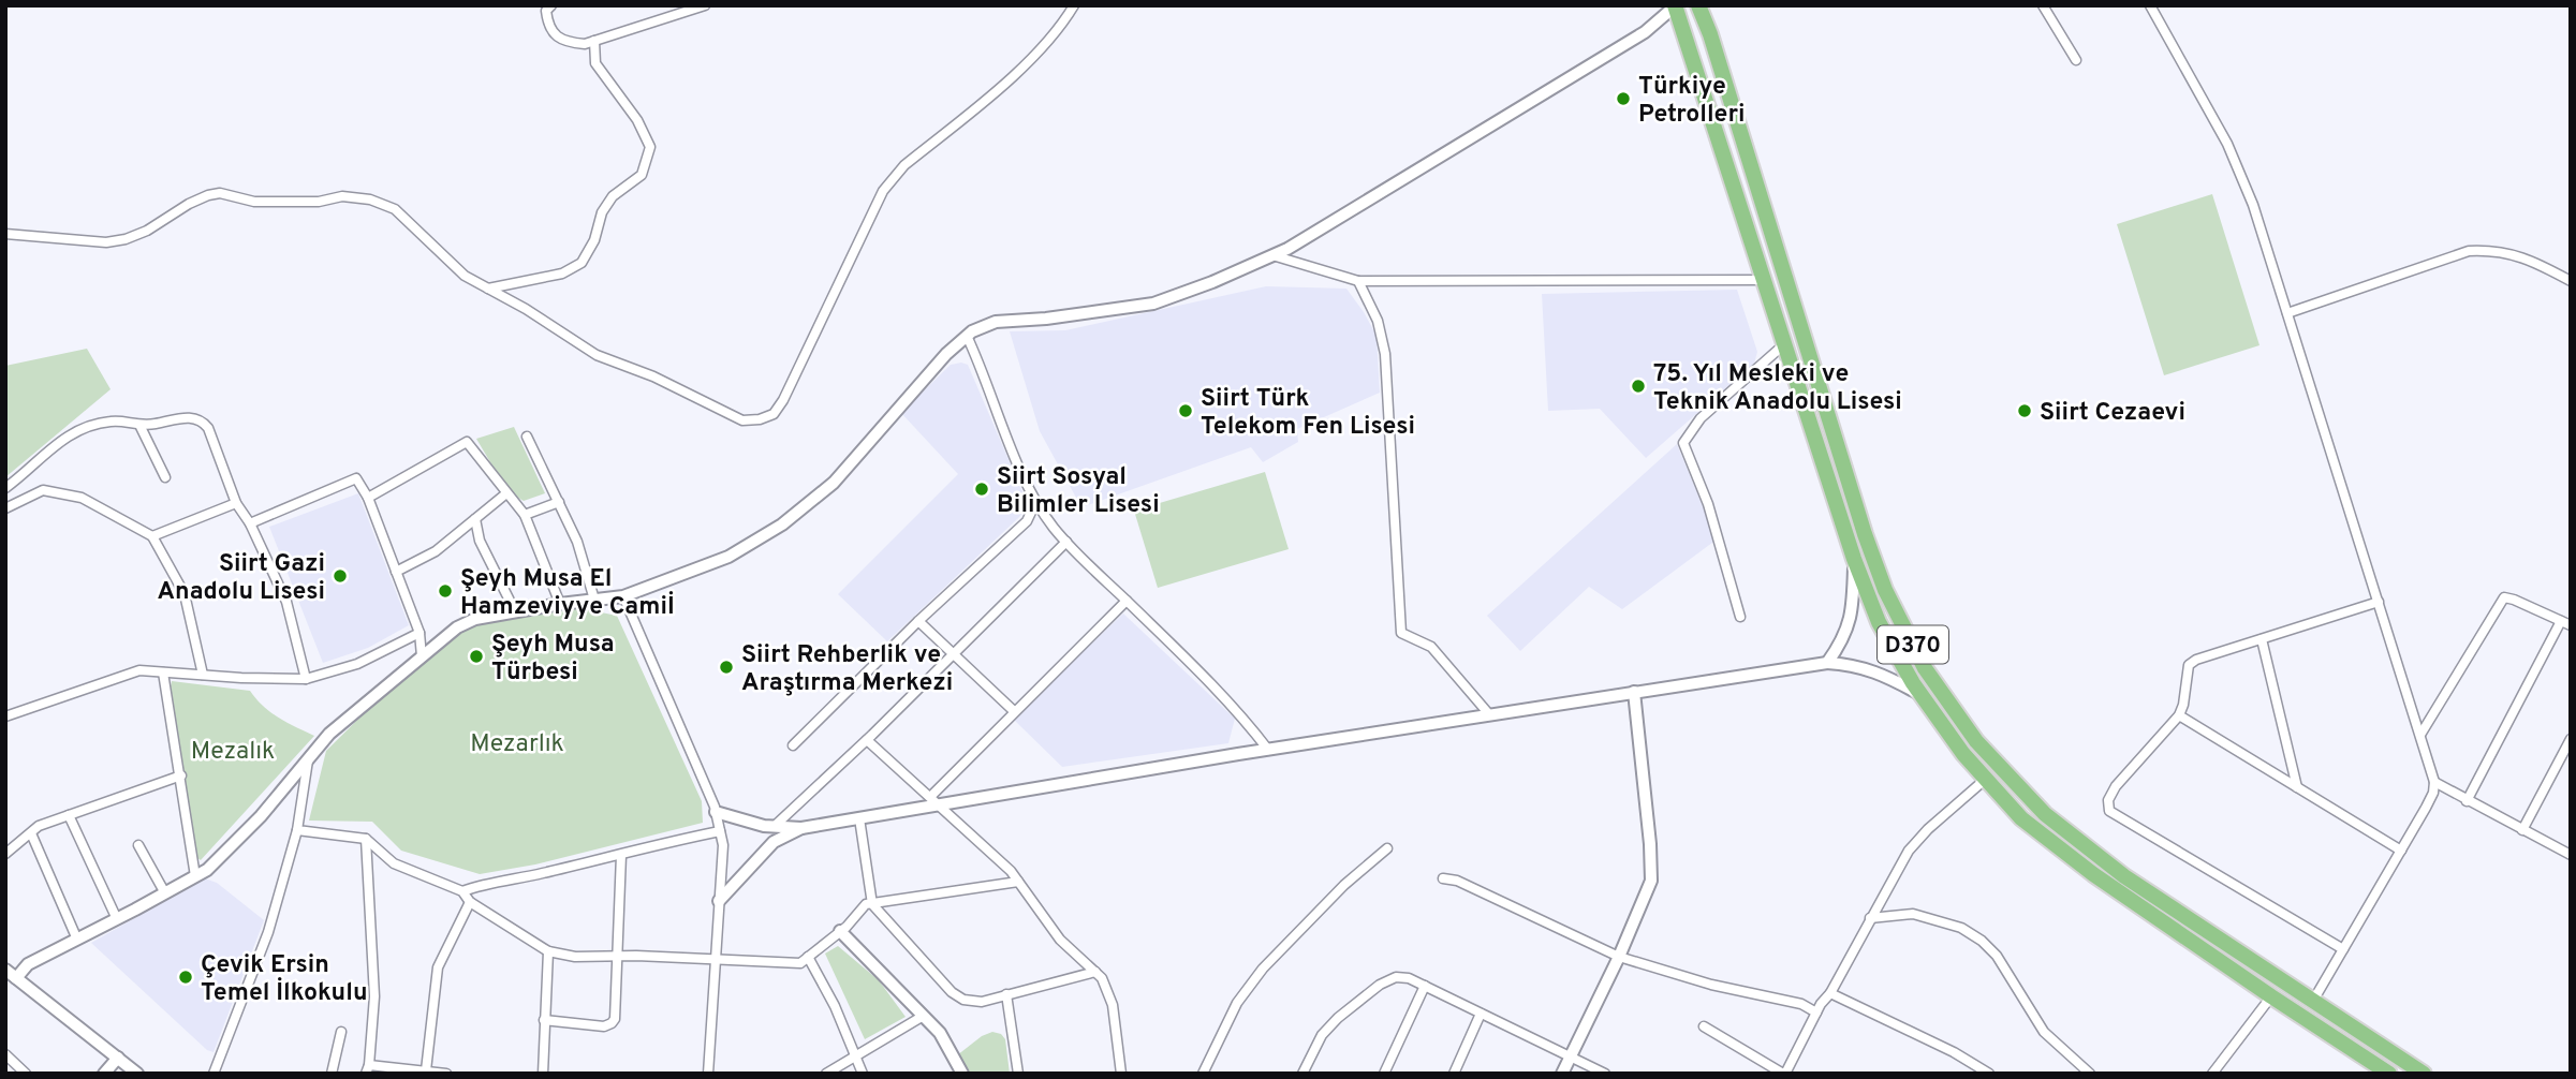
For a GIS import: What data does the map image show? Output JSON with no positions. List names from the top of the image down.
{
  "streets": {
    "highway": ["D370"]
  },
  "parks": ["Mezarlık", "Mezalık"],
  "places": [
    "Türkiye Petrolleri",
    "75. Yıl Mesleki ve Teknik Anadolu Lisesi",
    "Siirt Türk Telekom Fen Lisesi",
    "Siirt Cezaevi",
    "Siirt Sosyal Bilimler Lisesi",
    "Siirt Gazi Anadolu Lisesi",
    "Şeyh Musa El Hamzeviyye Camiİ",
    "Şeyh Musa Türbesi",
    "Siirt Rehberlik ve Araştırma Merkezi",
    "Çevik Ersin Temel İlkokulu"
  ]
}
